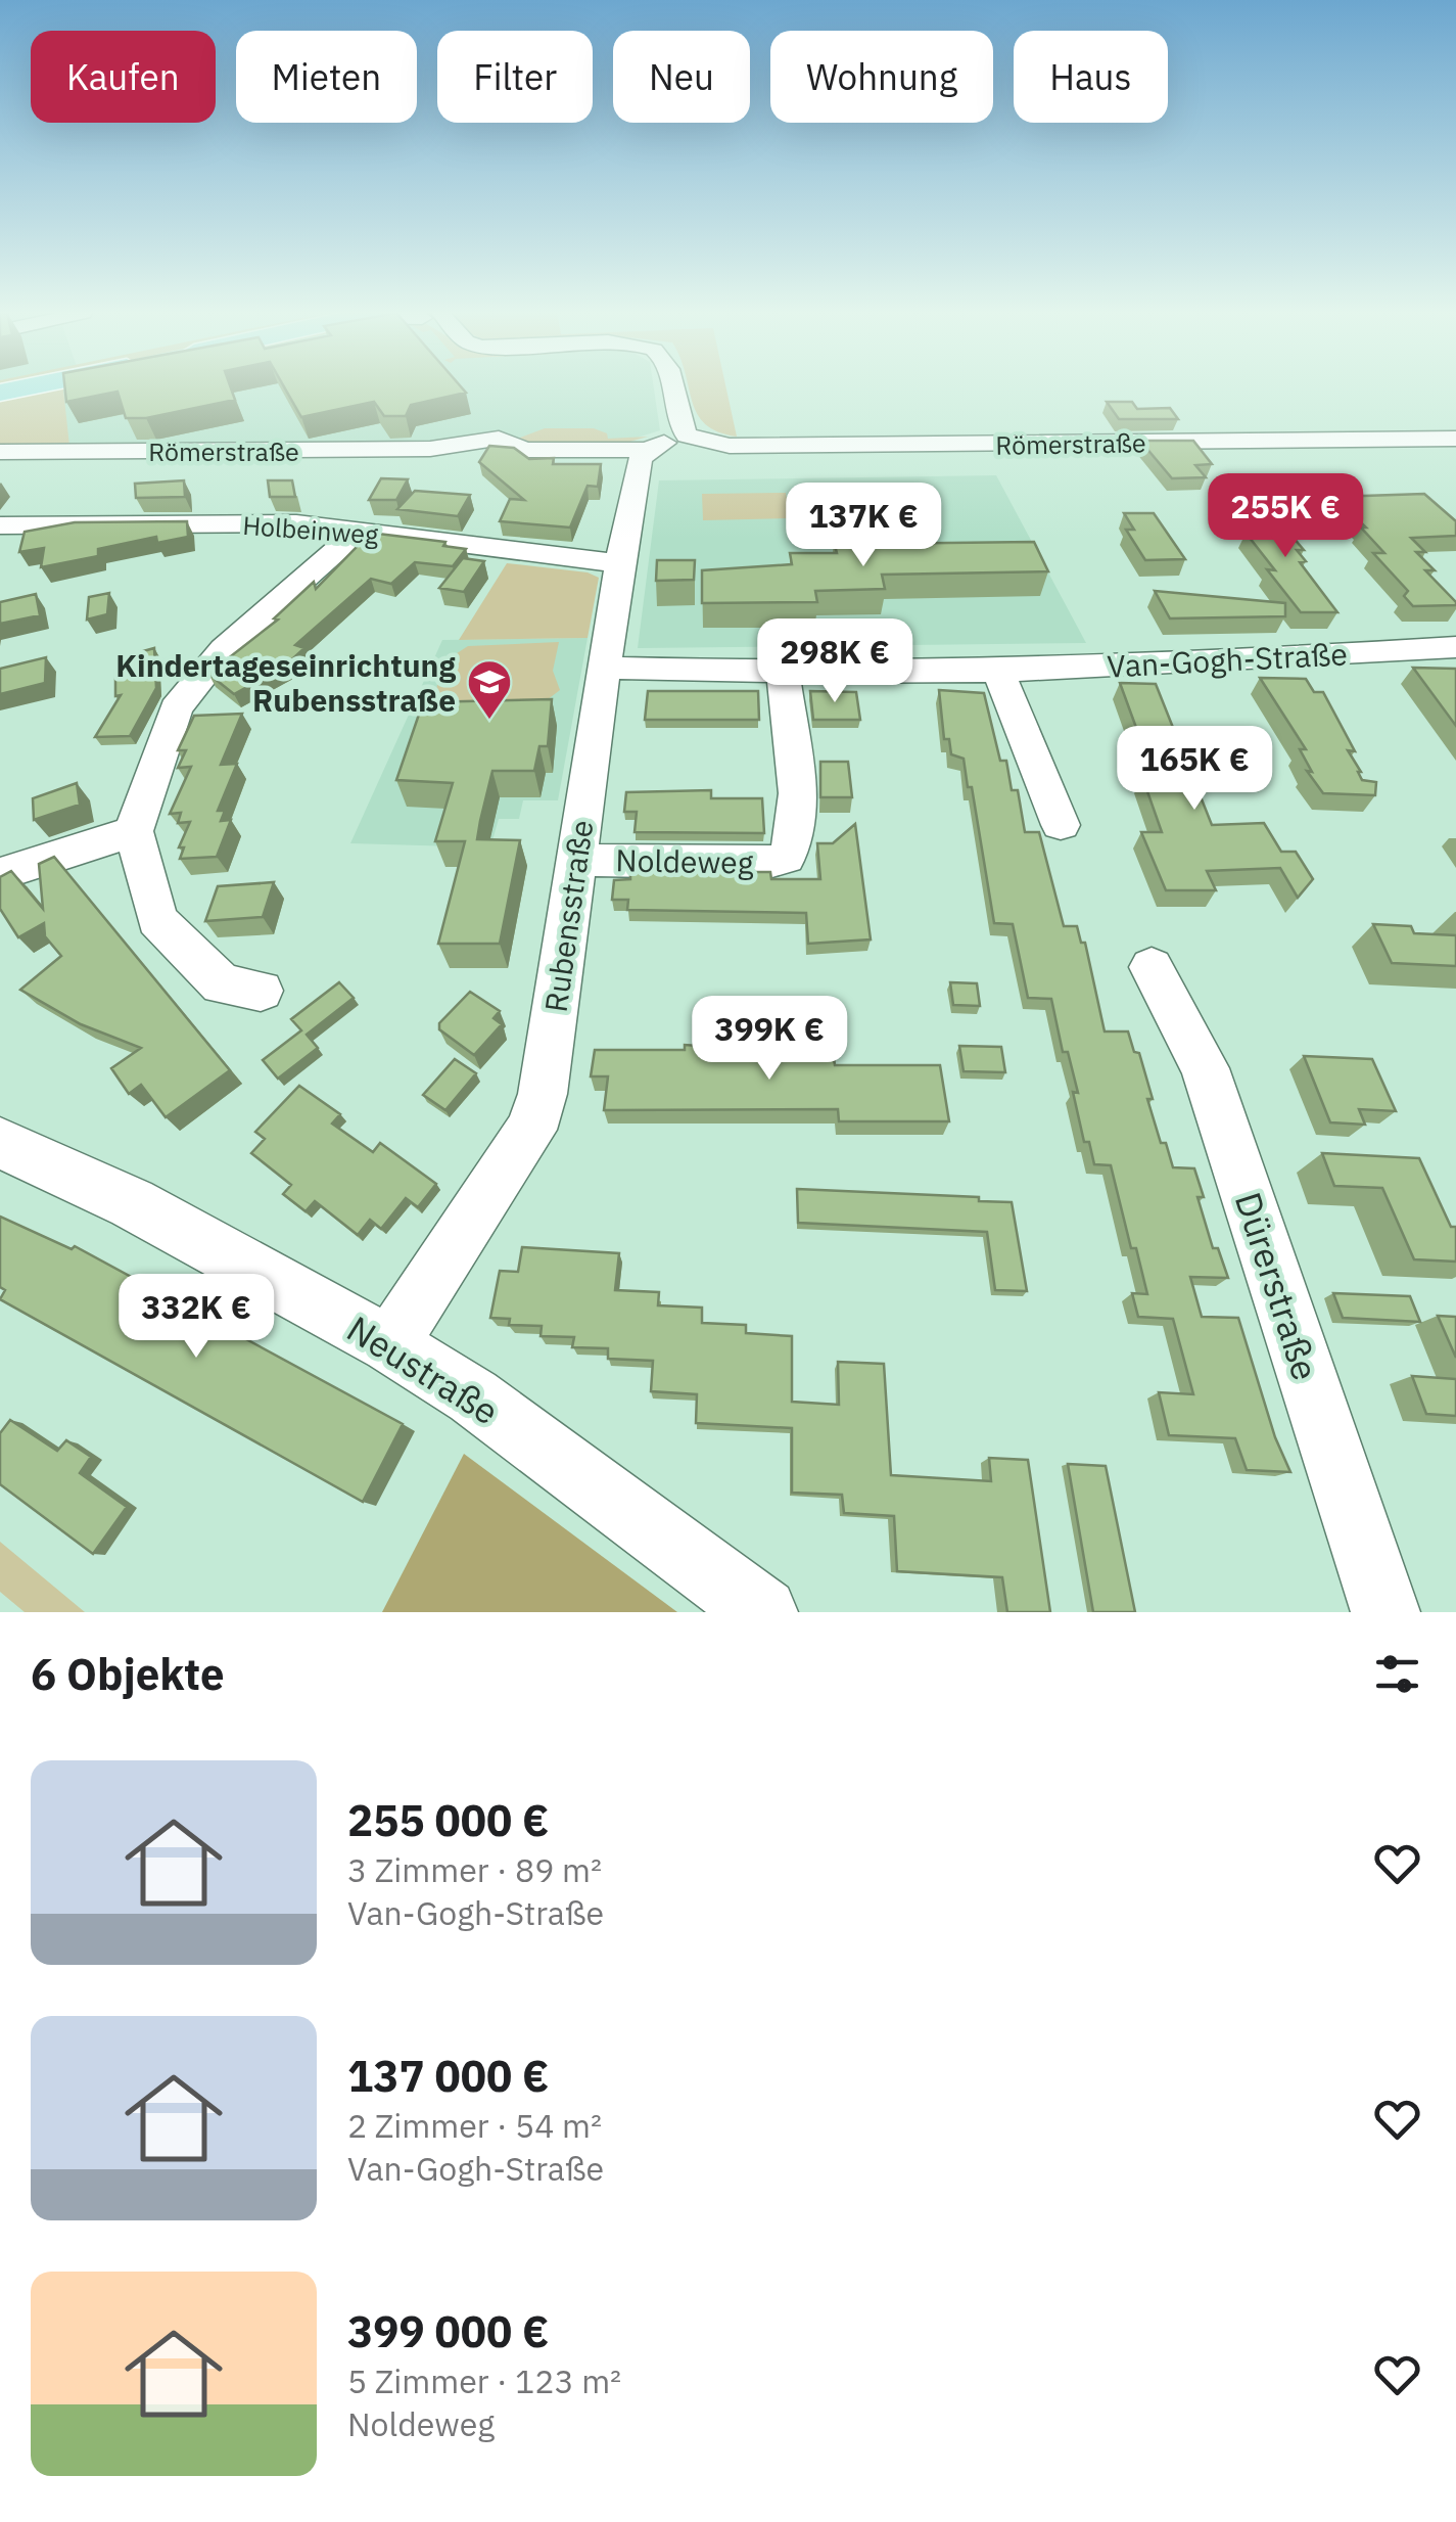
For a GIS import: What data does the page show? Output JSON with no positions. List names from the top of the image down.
{
  "streets": {
    "street": [
      "Römerstraße",
      "Holbeinweg",
      "Van-Gogh-Straße",
      "Noldeweg",
      "Rubensstraße",
      "Dürerstraße",
      "Neustraße"
    ]
  },
  "crossings": [
    ["Römerstraße", "Rubensstraße"],
    ["Holbeinweg", "Rubensstraße"],
    ["Van-Gogh-Straße", "Noldeweg"],
    ["Van-Gogh-Straße", "Rubensstraße"],
    ["Noldeweg", "Rubensstraße"],
    ["Rubensstraße", "Neustraße"]
  ],
  "places": {
    "school or university": ["Kindertageseinrichtung Rubensstraße"]
  },
  "page": {
    "chip": [
      "Kaufen",
      "Mieten",
      "Filter",
      "Neu",
      "Wohnung",
      "Haus"
    ],
    "price": [
      "255K €",
      "137K €",
      "298K €",
      "165K €",
      "399K €",
      "332K €"
    ],
    "heading": "6 Objekte",
    "list": [
      {
        "name": "255 000 €",
        "note": "3 Zimmer · 89 m² · Van-Gogh-Straße"
      },
      {
        "name": "137 000 €",
        "note": "2 Zimmer · 54 m² · Van-Gogh-Straße"
      },
      {
        "name": "399 000 €",
        "note": "5 Zimmer · 123 m² · Noldeweg"
      }
    ]
  }
}
